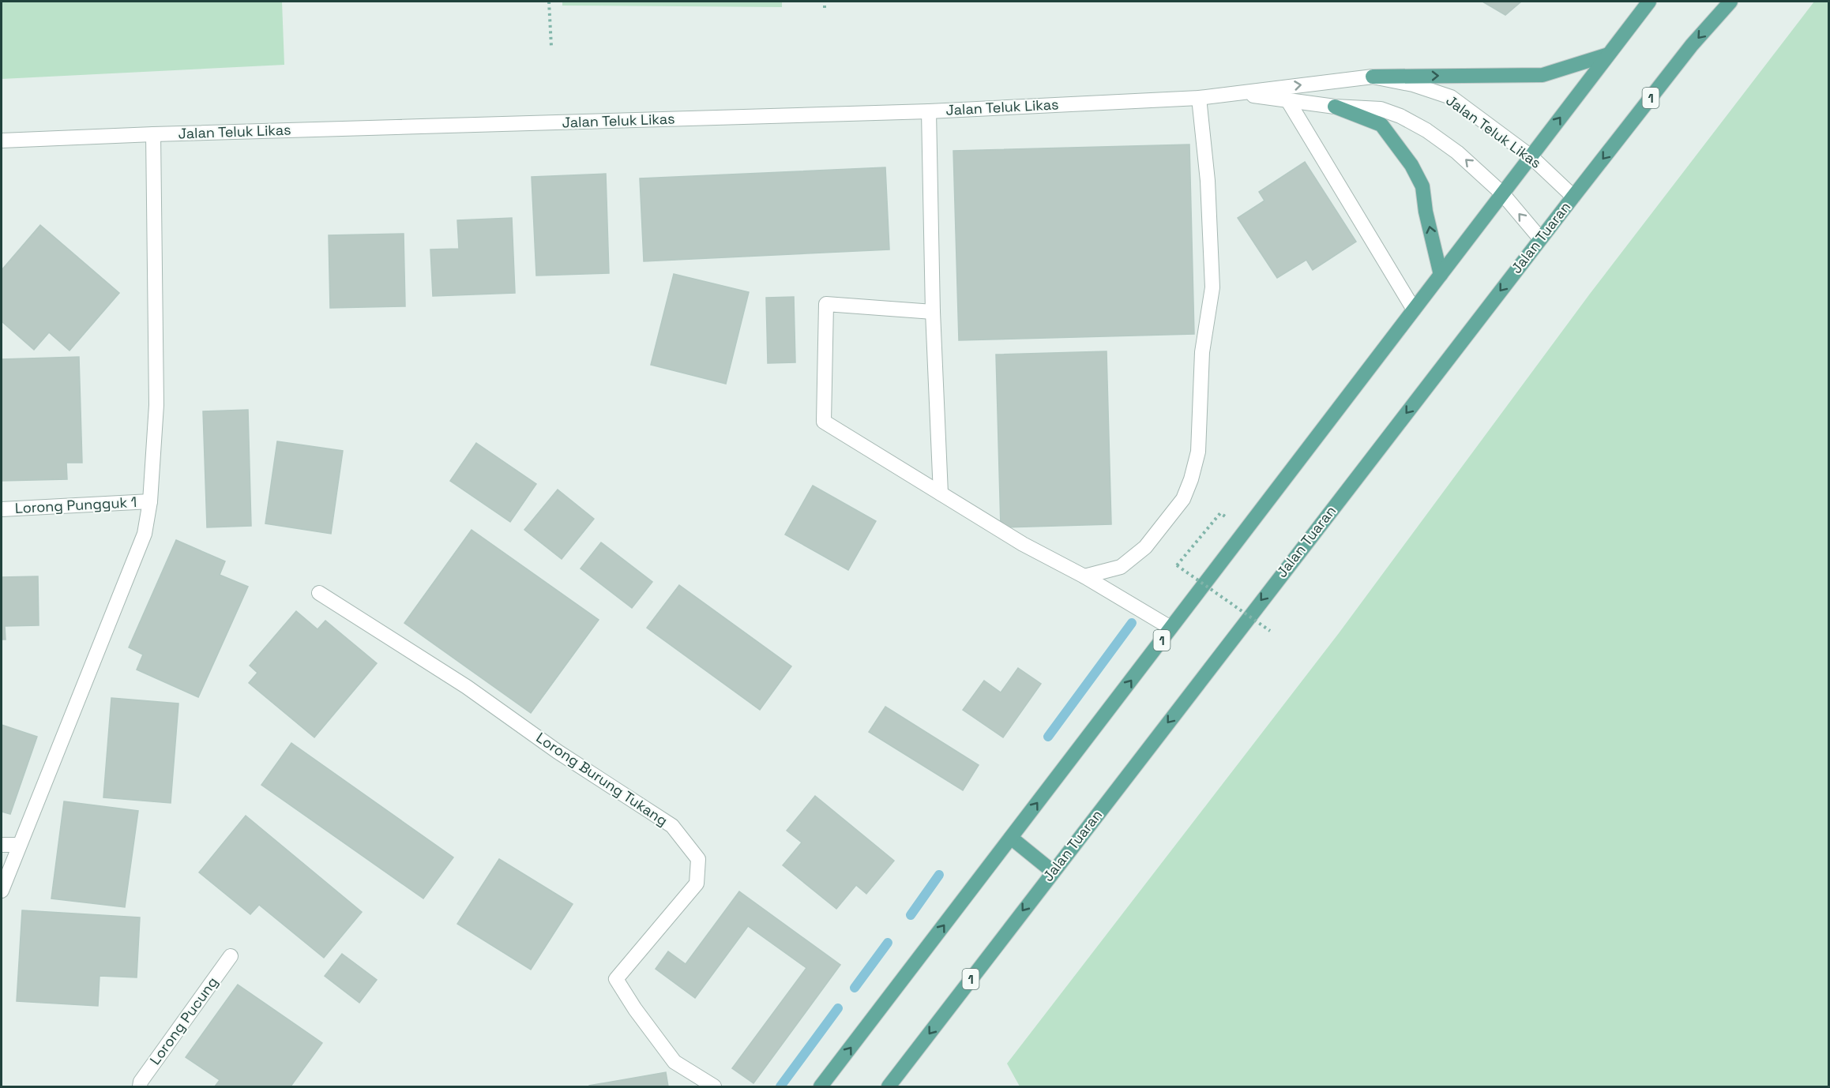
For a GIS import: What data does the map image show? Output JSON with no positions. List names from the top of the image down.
{
  "streets": {
    "main road": ["1", "Jalan Tuaran"],
    "street": [
      "Jalan Teluk Likas",
      "Lorong Pungguk 1",
      "Lorong Burung Tukang",
      "Lorong Pucung"
    ]
  },
  "crossings": [
    ["1", "Jalan Teluk Likas"],
    ["Jalan Teluk Likas", "Jalan Tuaran"]
  ]
}
